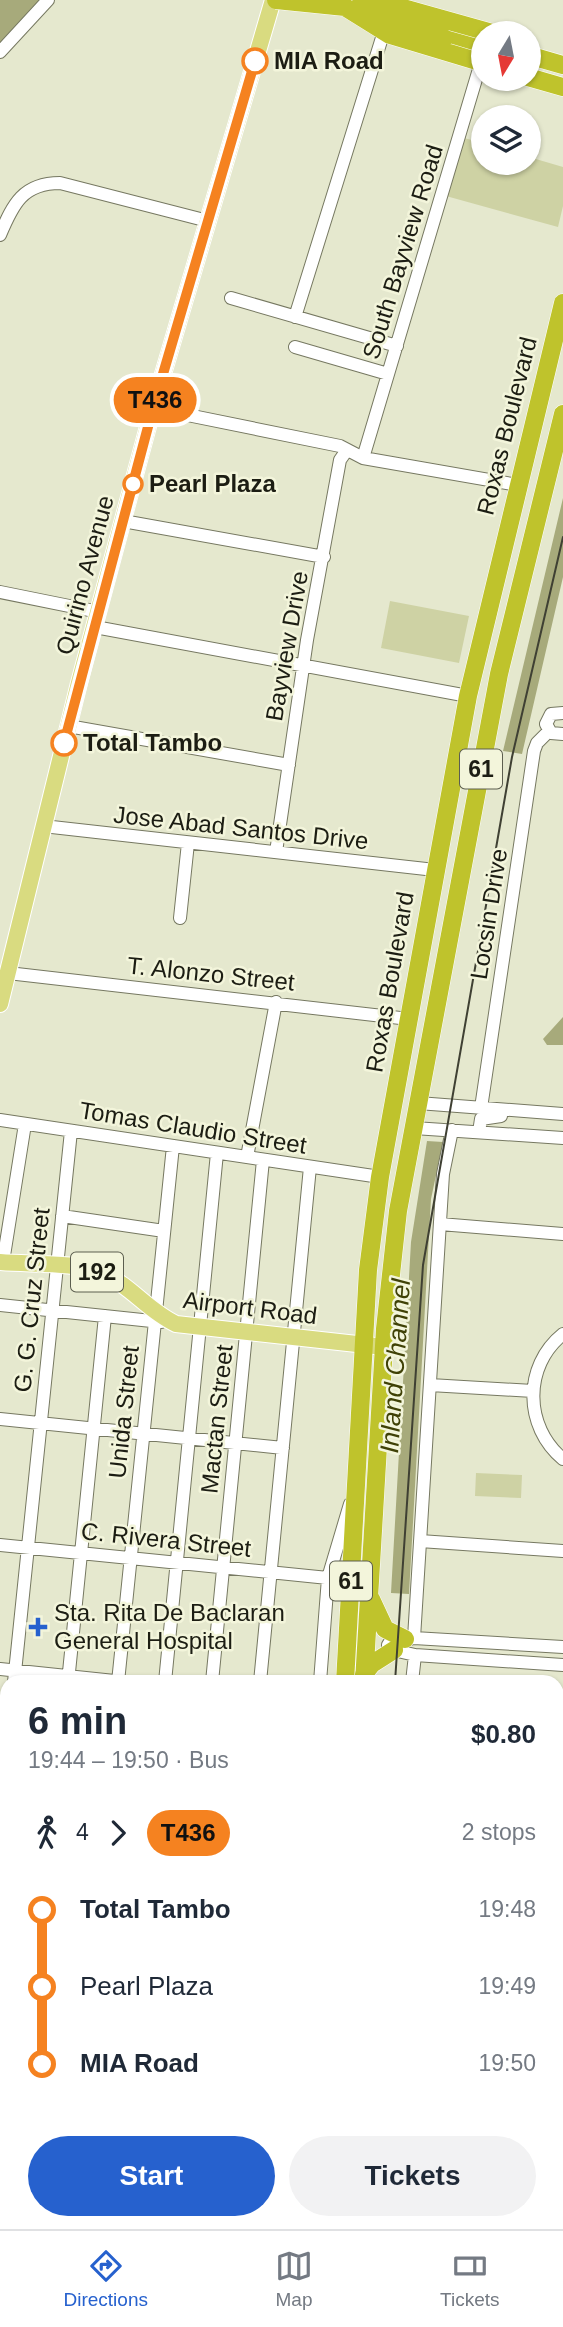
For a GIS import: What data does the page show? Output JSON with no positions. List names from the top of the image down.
{
  "streets": {
    "highway": ["Roxas Boulevard", "61"],
    "main road": ["Quirino Avenue", "192", "Airport Road"],
    "street": [
      "South Bayview Road",
      "Bayview Drive",
      "Jose Abad Santos Drive",
      "Locsin Drive",
      "T. Alonzo Street",
      "Tomas Claudio Street",
      "G. G. Cruz Street",
      "Unida Street",
      "Mactan Street",
      "C. Rivera Street"
    ]
  },
  "crossings": [
    ["Roxas Boulevard", "Jose Abad Santos Drive"],
    ["Roxas Boulevard", "T. Alonzo Street"],
    ["Roxas Boulevard", "Tomas Claudio Street"],
    ["Roxas Boulevard", "Airport Road"],
    ["Quirino Avenue", "Jose Abad Santos Drive"],
    ["Quirino Avenue", "T. Alonzo Street"],
    ["Bayview Drive", "Jose Abad Santos Drive"],
    ["Tomas Claudio Street", "G. G. Cruz Street"],
    ["Tomas Claudio Street", "Unida Street"],
    ["Tomas Claudio Street", "Mactan Street"],
    ["G. G. Cruz Street", "Airport Road"],
    ["G. G. Cruz Street", "C. Rivera Street"],
    ["Airport Road", "Unida Street"],
    ["Airport Road", "Mactan Street"],
    ["Unida Street", "C. Rivera Street"],
    ["Mactan Street", "C. Rivera Street"]
  ],
  "water": ["Inland Channel"],
  "places": {
    "other": ["MIA Road", "Pearl Plaza", "Total Tambo"],
    "health": ["Sta. Rita De Baclaran General Hospital"]
  },
  "lines": ["bus line T436"],
  "north": "bottom",
  "page": {
    "on_map": "T436",
    "heading": ["6 min", "19:44 – 19:50 · Bus", "$0.80"],
    "legs": ["4", "T436", "2 stops"],
    "list": [
      {
        "name": "Total Tambo",
        "value": "19:48"
      },
      {
        "name": "Pearl Plaza",
        "value": "19:49"
      },
      {
        "name": "MIA Road",
        "value": "19:50"
      }
    ],
    "buttons": ["Start", "Tickets"],
    "tabs": ["Directions", "Map", "Tickets"]
  }
}
